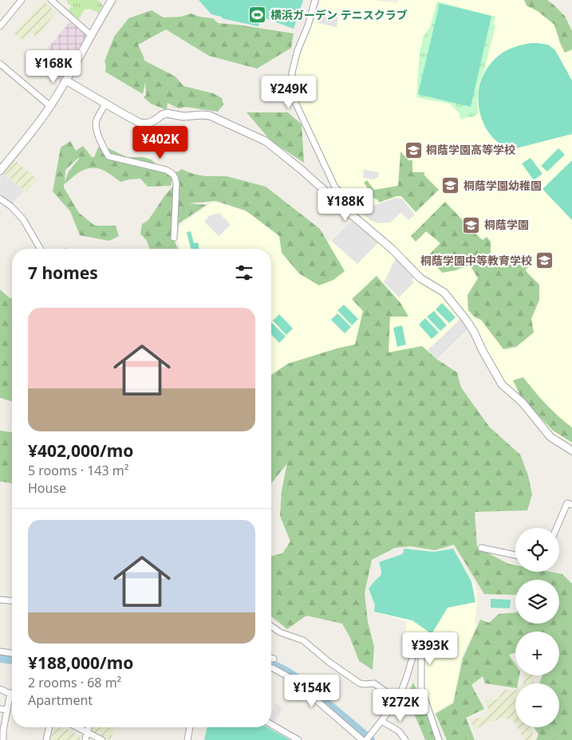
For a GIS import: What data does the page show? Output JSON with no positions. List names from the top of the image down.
{
  "places": {
    "sports": ["横浜ガーデン テニスクラブ"],
    "school or university": [
      "桐蔭学園高等学校",
      "桐蔭学園幼稚園",
      "桐蔭学園",
      "桐蔭学園中等教育学校"
    ]
  },
  "page": {
    "price": [
      "¥168K",
      "¥249K",
      "¥402K",
      "¥188K",
      "¥393K",
      "¥154K",
      "¥272K"
    ],
    "heading": "7 homes",
    "list": [
      {
        "name": "¥402,000/mo",
        "note": "5 rooms · 143 m² · House"
      },
      {
        "name": "¥188,000/mo",
        "note": "2 rooms · 68 m² · Apartment"
      }
    ],
    "map_buttons": ["+", "−"]
  }
}
